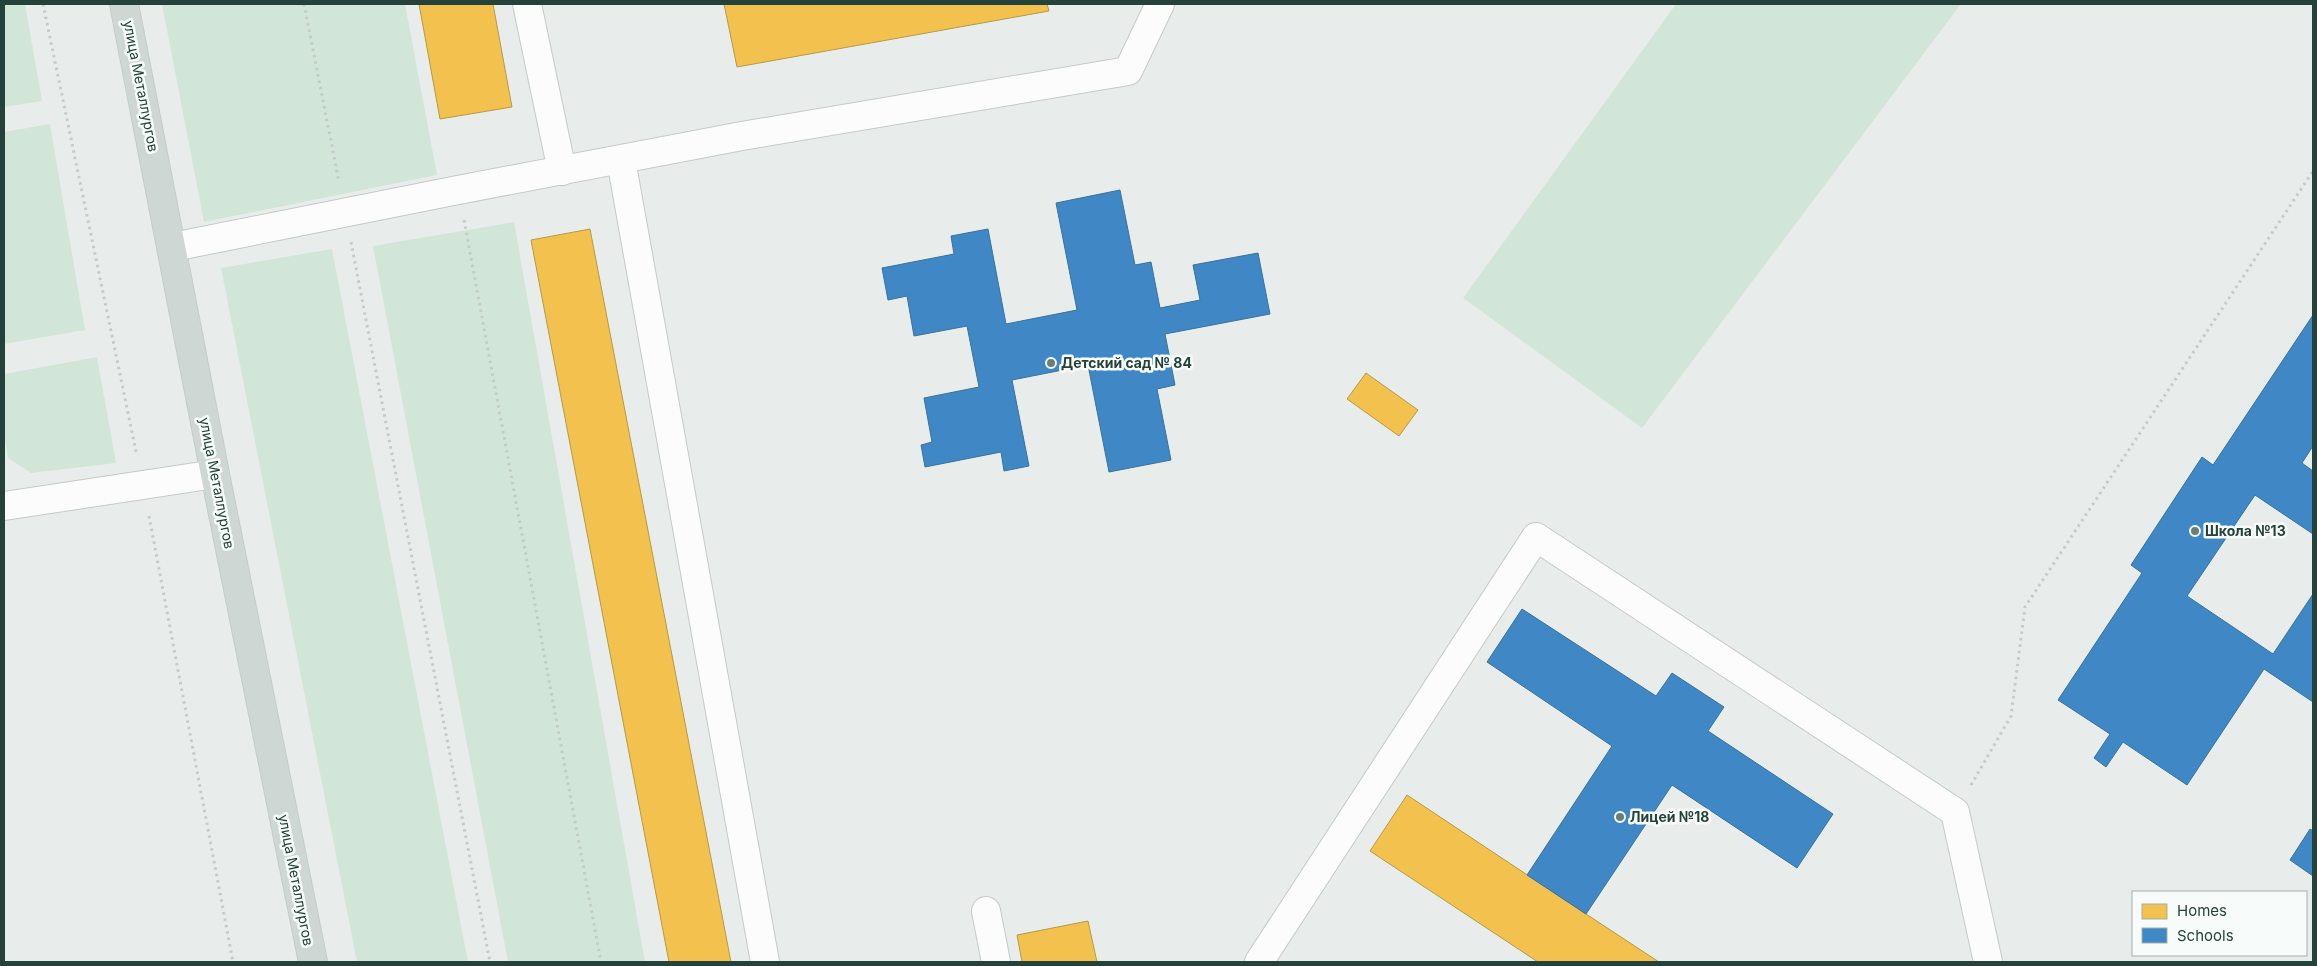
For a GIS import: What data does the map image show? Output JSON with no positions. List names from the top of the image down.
{
  "streets": {
    "main road": ["улица Металлургов"]
  },
  "places": ["Детский сад № 84", "Школа №13", "Лицей №18"],
  "legend": ["Homes", "Schools"]
}
